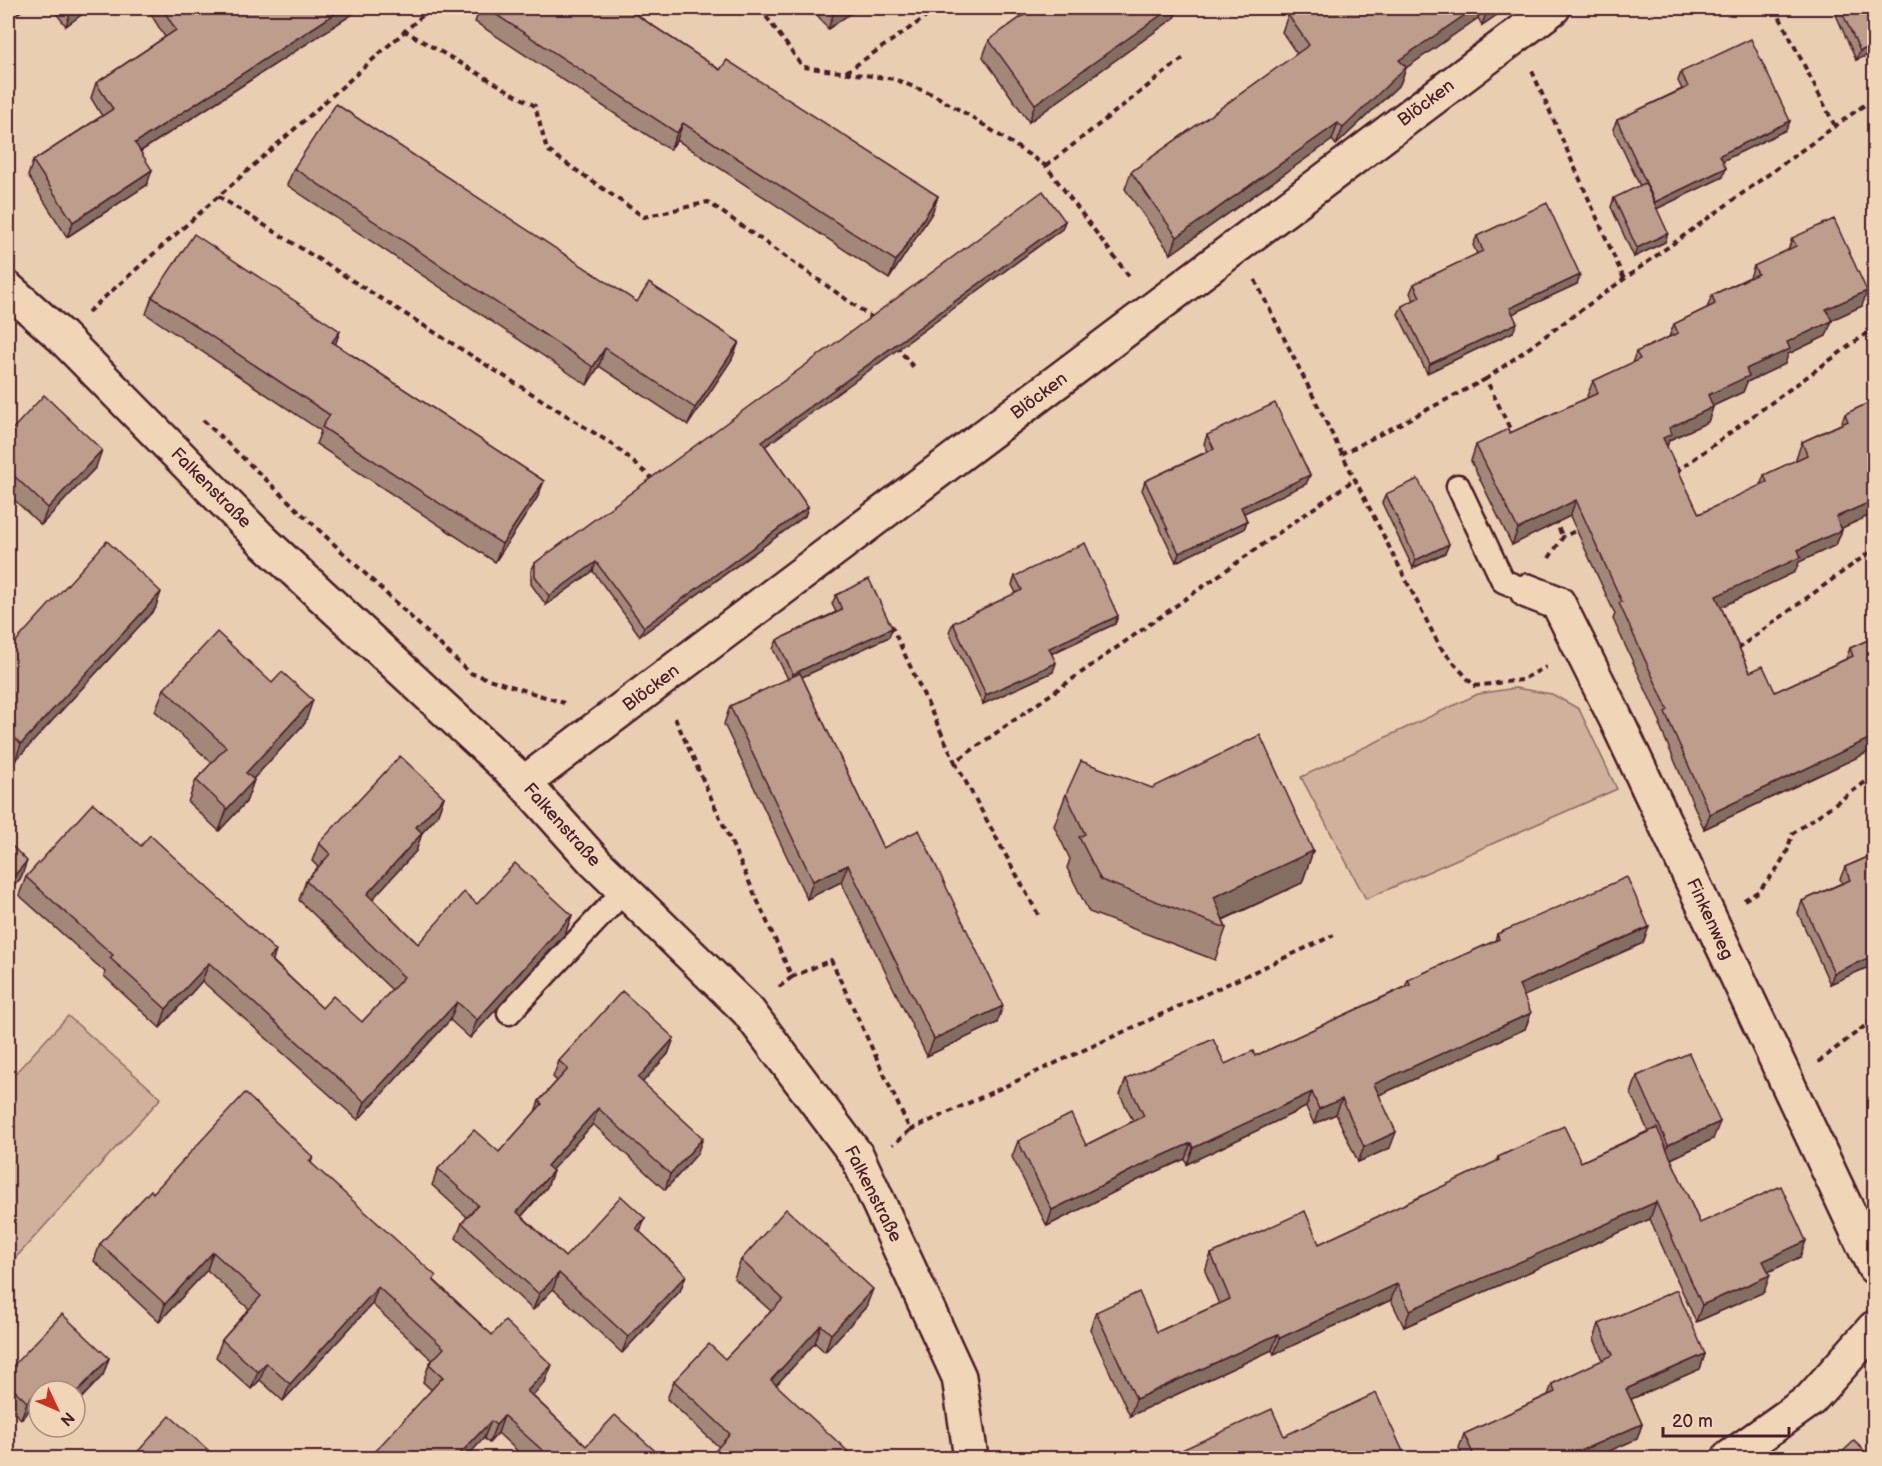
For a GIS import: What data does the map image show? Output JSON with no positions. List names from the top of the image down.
{
  "streets": {
    "street": ["Blöcken", "Falkenstraße", "Finkenweg"]
  },
  "crossings": [
    ["Blöcken", "Falkenstraße"]
  ],
  "scale_bar": "20 m",
  "north": "bottom right"
}
